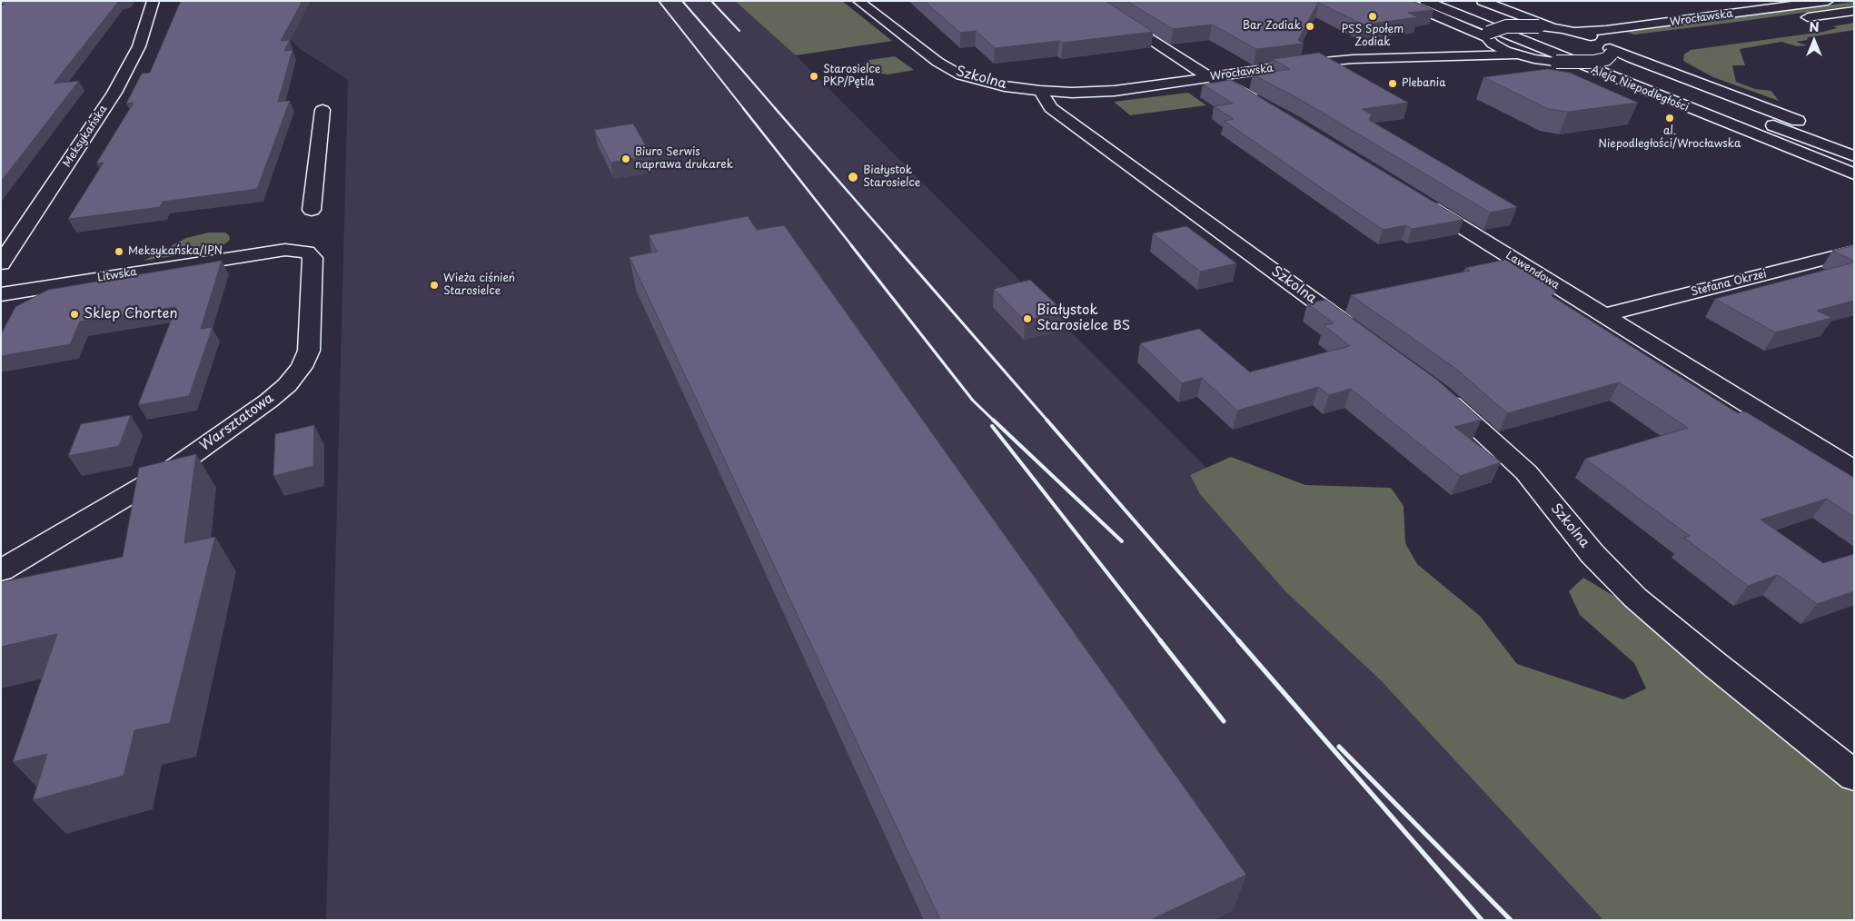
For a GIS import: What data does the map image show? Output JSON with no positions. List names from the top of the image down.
{
  "streets": {
    "street": [
      "Wrocławska",
      "Szkolna",
      "Aleja Niepodległości",
      "Meksykańska",
      "Lawendowa",
      "Litwska",
      "Stefana Okrzei",
      "Warsztatowa"
    ]
  },
  "crossings": [
    ["Wrocławska", "Szkolna"],
    ["Lawendowa", "Stefana Okrzei"],
    ["Litwska", "Warsztatowa"]
  ],
  "places": [
    "PSS Społem Zodiak",
    "Bar Zodiak",
    "Starosielce PKP/Pętla",
    "Plebania",
    "al. Niepodległości/Wrocławska",
    "Biuro Serwis naprawa drukarek",
    "Białystok Starosielce",
    "Meksykańska/IPN",
    "Wieża ciśnień Starosielce",
    "Sklep Chorten",
    "Białystok Starosielce BS"
  ],
  "north": "top"
}
